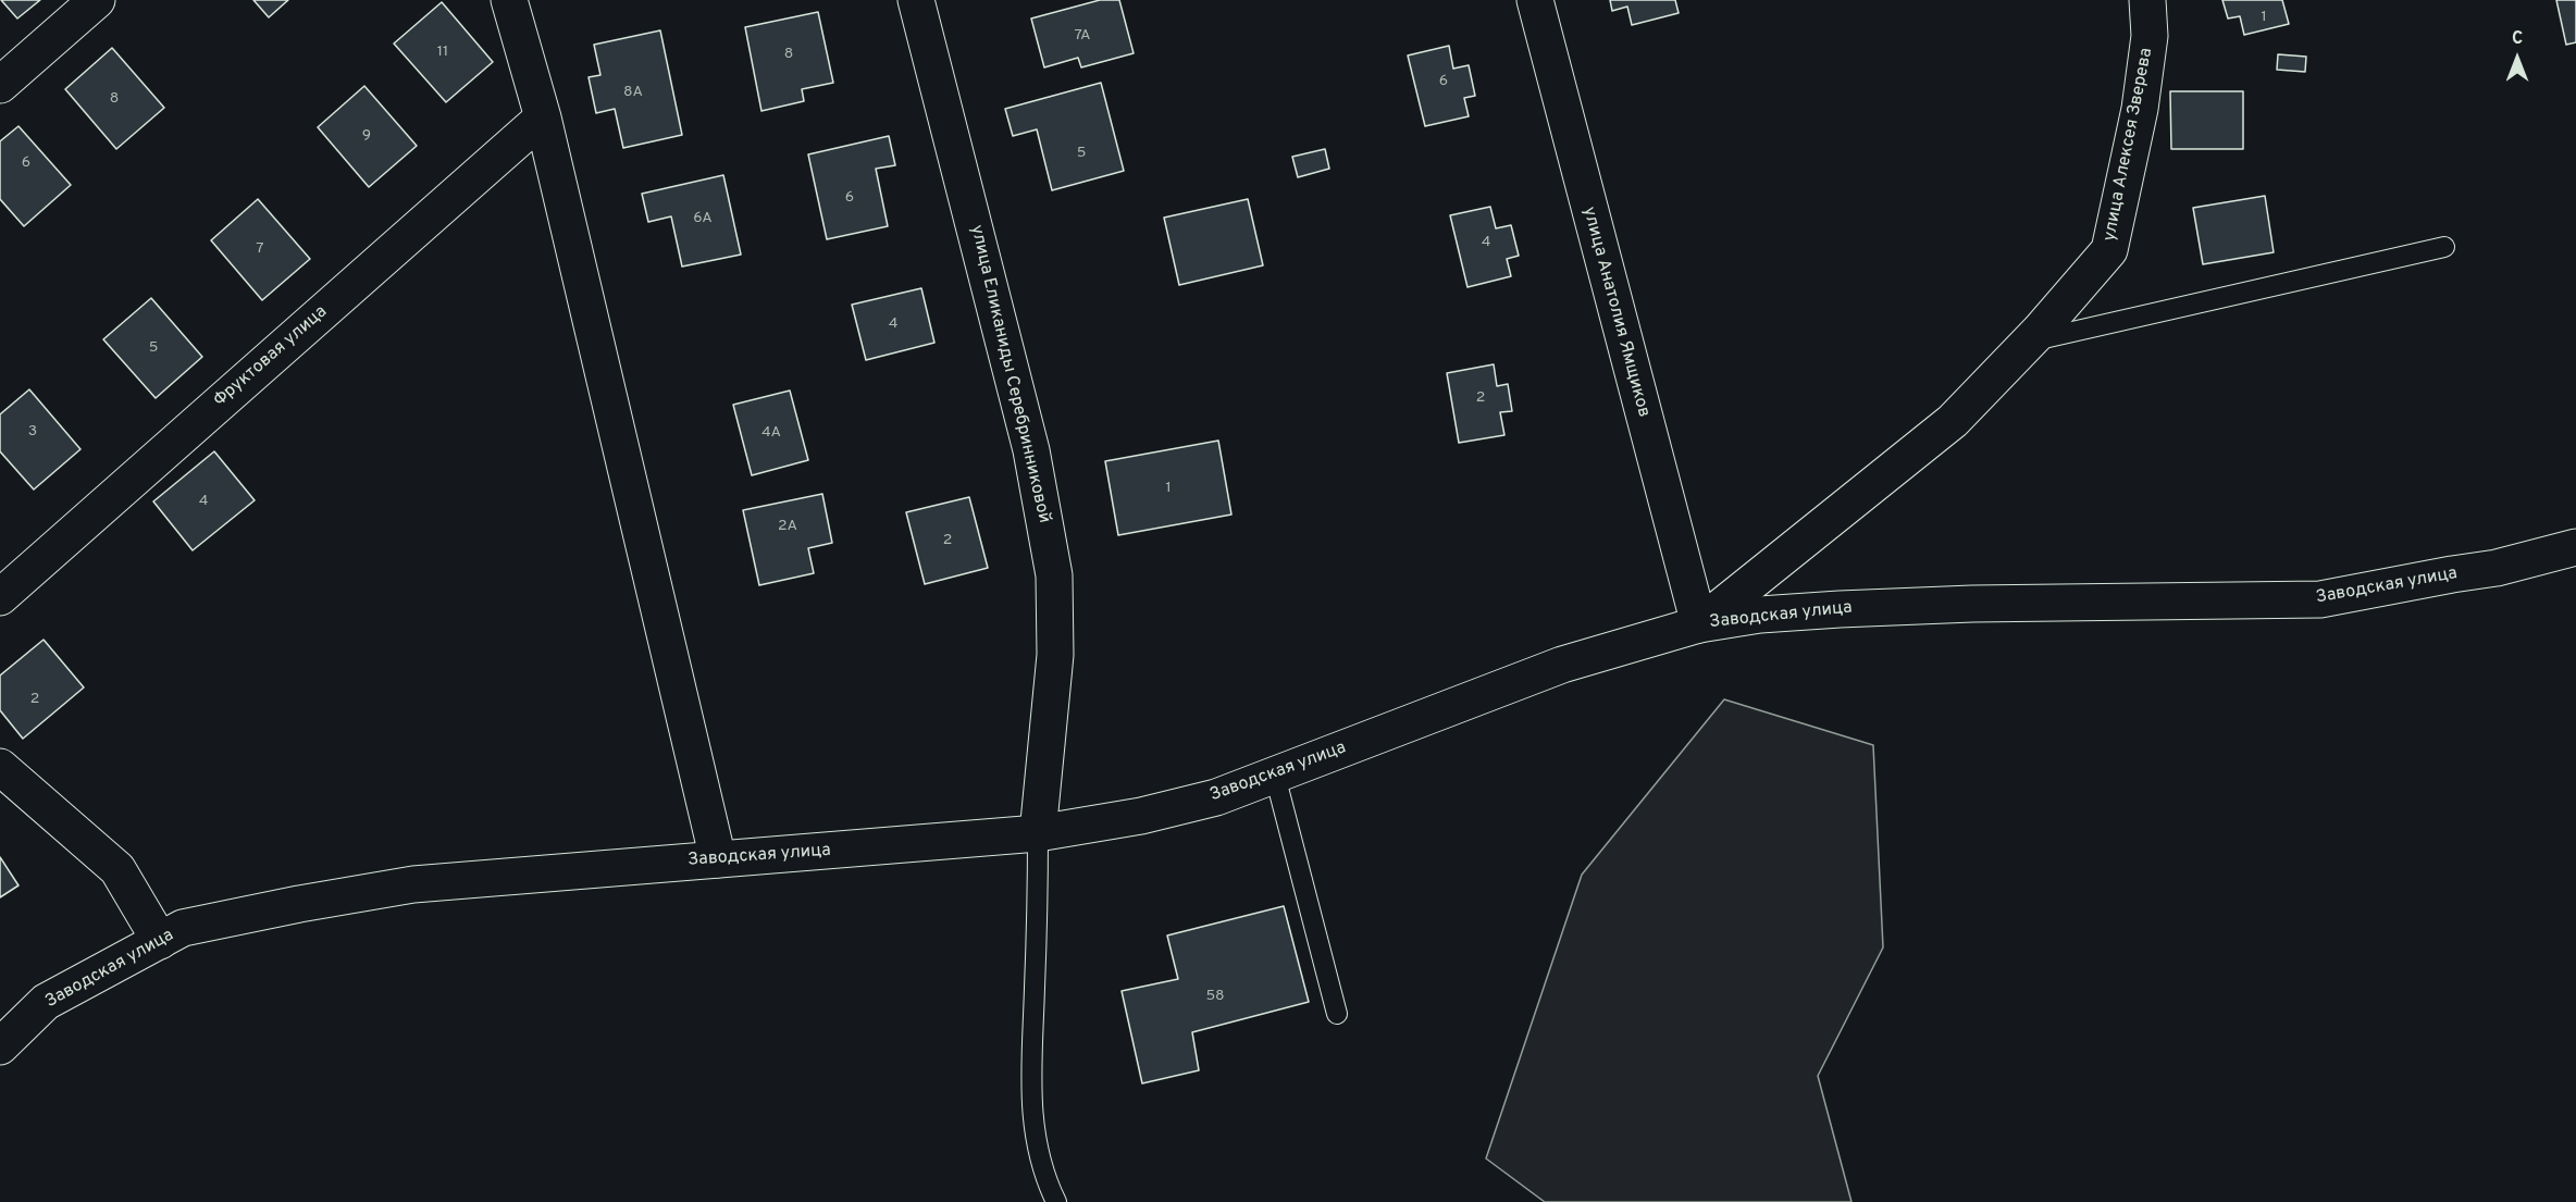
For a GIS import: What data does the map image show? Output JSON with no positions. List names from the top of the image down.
{
  "streets": {
    "street": [
      "улица Алексея Зверева",
      "улица Анатолия Ямщиков",
      "Фруктовая улица",
      "улица Еликаниды Серебринниковой",
      "Заводская улица"
    ]
  },
  "crossings": [
    ["улица Анатолия Ямщиков", "Заводская улица"],
    ["улица Еликаниды Серебринниковой", "Заводская улица"]
  ],
  "house_numbers": [
    "1",
    "7А",
    "11",
    "8",
    "6",
    "8А",
    "8",
    "9",
    "5",
    "6",
    "6",
    "6А",
    "4",
    "7",
    "4",
    "5",
    "2",
    "3",
    "4А",
    "1",
    "4",
    "2А",
    "2",
    "2",
    "58"
  ],
  "north": "top"
}
